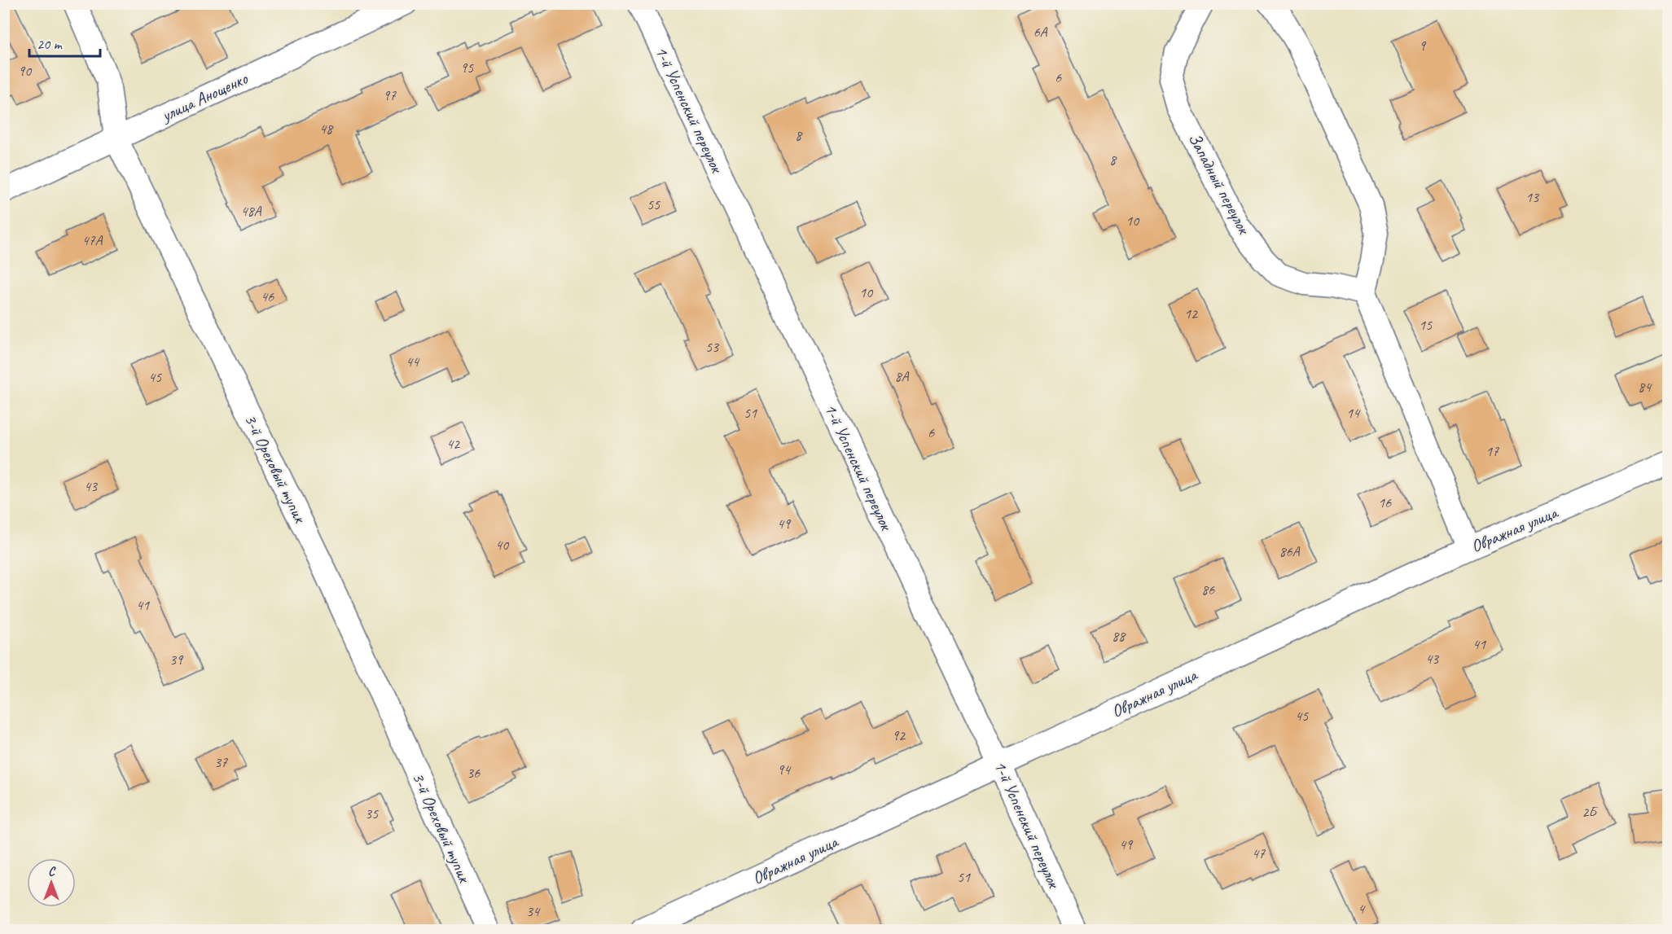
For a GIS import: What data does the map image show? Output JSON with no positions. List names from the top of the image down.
{
  "streets": {
    "street": [
      "улица Анощенко",
      "1-й Успенский переулок",
      "Западный переулок",
      "3-й Ореховый тупик",
      "Овражная улица"
    ]
  },
  "crossings": [
    ["улица Анощенко", "3-й Ореховый тупик"],
    ["1-й Успенский переулок", "Овражная улица"]
  ],
  "house_numbers": [
    "6А",
    "9",
    "95",
    "90",
    "6",
    "97",
    "48",
    "8",
    "8",
    "13",
    "55",
    "48А",
    "10",
    "47А",
    "10",
    "46",
    "12",
    "15",
    "53",
    "44",
    "8А",
    "45",
    "84",
    "51",
    "14",
    "6",
    "42",
    "17",
    "43",
    "16",
    "49",
    "40",
    "86А",
    "86",
    "41",
    "88",
    "41",
    "43",
    "39",
    "45",
    "92",
    "37",
    "94",
    "36",
    "2Б",
    "35",
    "49",
    "47",
    "51",
    "4",
    "34"
  ],
  "scale_bar": "20 m",
  "north": "top"
}
